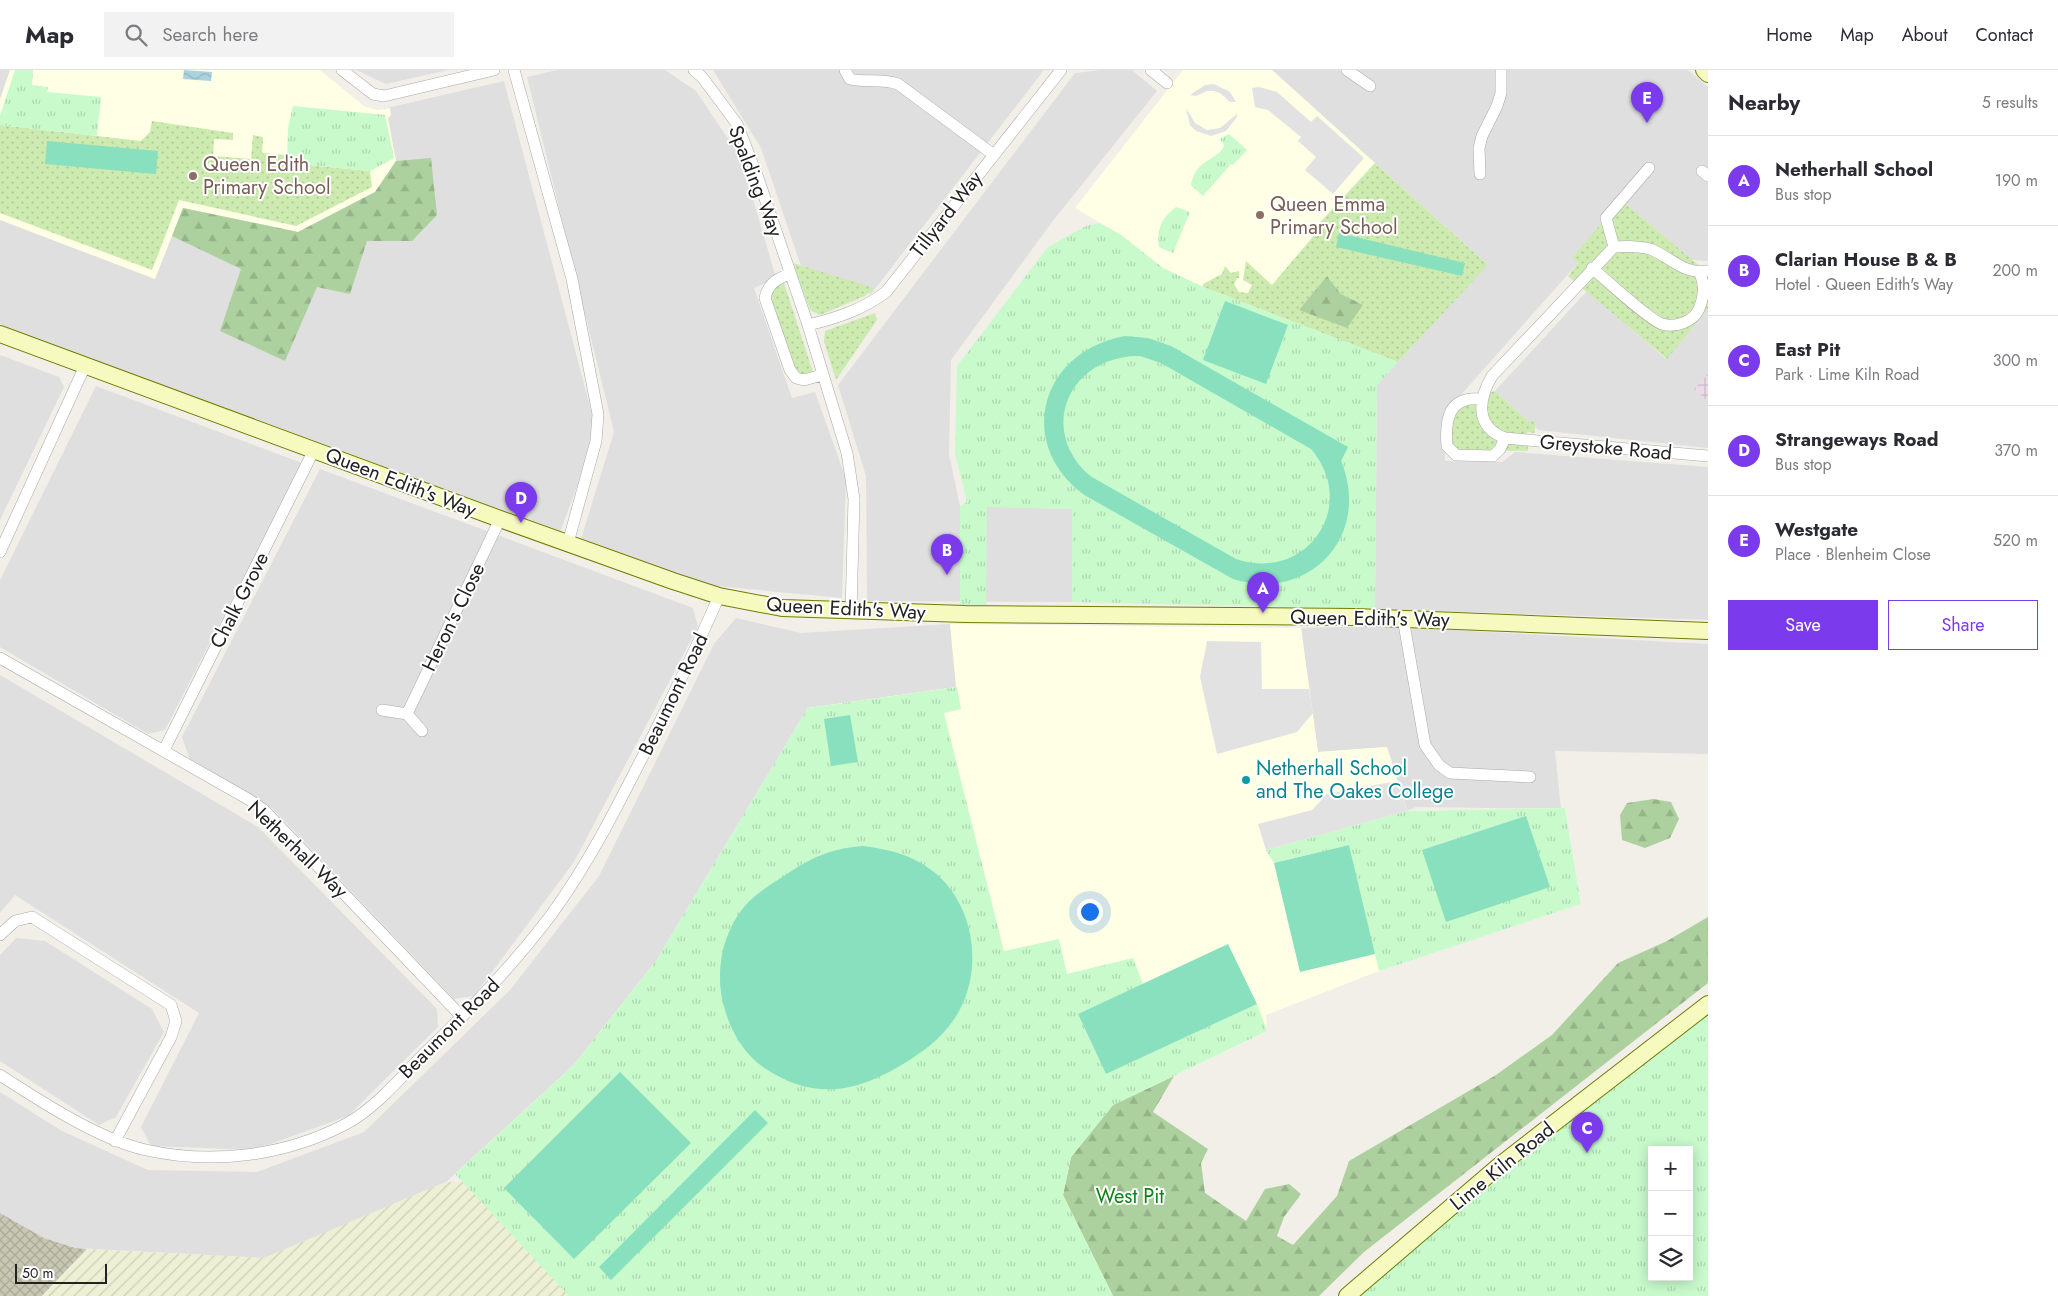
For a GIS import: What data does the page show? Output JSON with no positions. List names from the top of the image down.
{
  "streets": {
    "street": [
      "Spalding Way",
      "Tillyard Way",
      "Greystoke Road",
      "Queen Edith's Way",
      "Chalk Grove",
      "Heron's Close",
      "Beaumont Road",
      "Netherhall Way",
      "Lime Kiln Road"
    ]
  },
  "crossings": [
    ["Spalding Way", "Tillyard Way"],
    ["Spalding Way", "Queen Edith's Way"],
    ["Queen Edith's Way", "Chalk Grove"],
    ["Queen Edith's Way", "Heron's Close"],
    ["Queen Edith's Way", "Beaumont Road"],
    ["Chalk Grove", "Netherhall Way"],
    ["Beaumont Road", "Netherhall Way"]
  ],
  "parks": ["West Pit"],
  "places": ["Queen Edith Primary School", "Queen Emma Primary School", "Netherhall School and The Oakes College"],
  "scale_bar": "50 m",
  "page": {
    "header": "Map",
    "search": "Search here",
    "nav": [
      "Home",
      "Map",
      "About",
      "Contact"
    ],
    "heading": ["Nearby", "5 results"],
    "pins": [
      "E",
      "D",
      "B",
      "A",
      "C"
    ],
    "list": [
      {
        "mark": "A",
        "name": "Netherhall School",
        "note": "Bus stop",
        "value": "190 m"
      },
      {
        "mark": "B",
        "name": "Clarian House B & B",
        "note": "Hotel · Queen Edith's Way",
        "value": "200 m"
      },
      {
        "mark": "C",
        "name": "East Pit",
        "note": "Park · Lime Kiln Road",
        "value": "300 m"
      },
      {
        "mark": "D",
        "name": "Strangeways Road",
        "note": "Bus stop",
        "value": "370 m"
      },
      {
        "mark": "E",
        "name": "Westgate",
        "note": "Place · Blenheim Close",
        "value": "520 m"
      }
    ],
    "buttons": ["Save", "Share"],
    "map_buttons": ["+", "−"],
    "scale": "50 m"
  }
}
